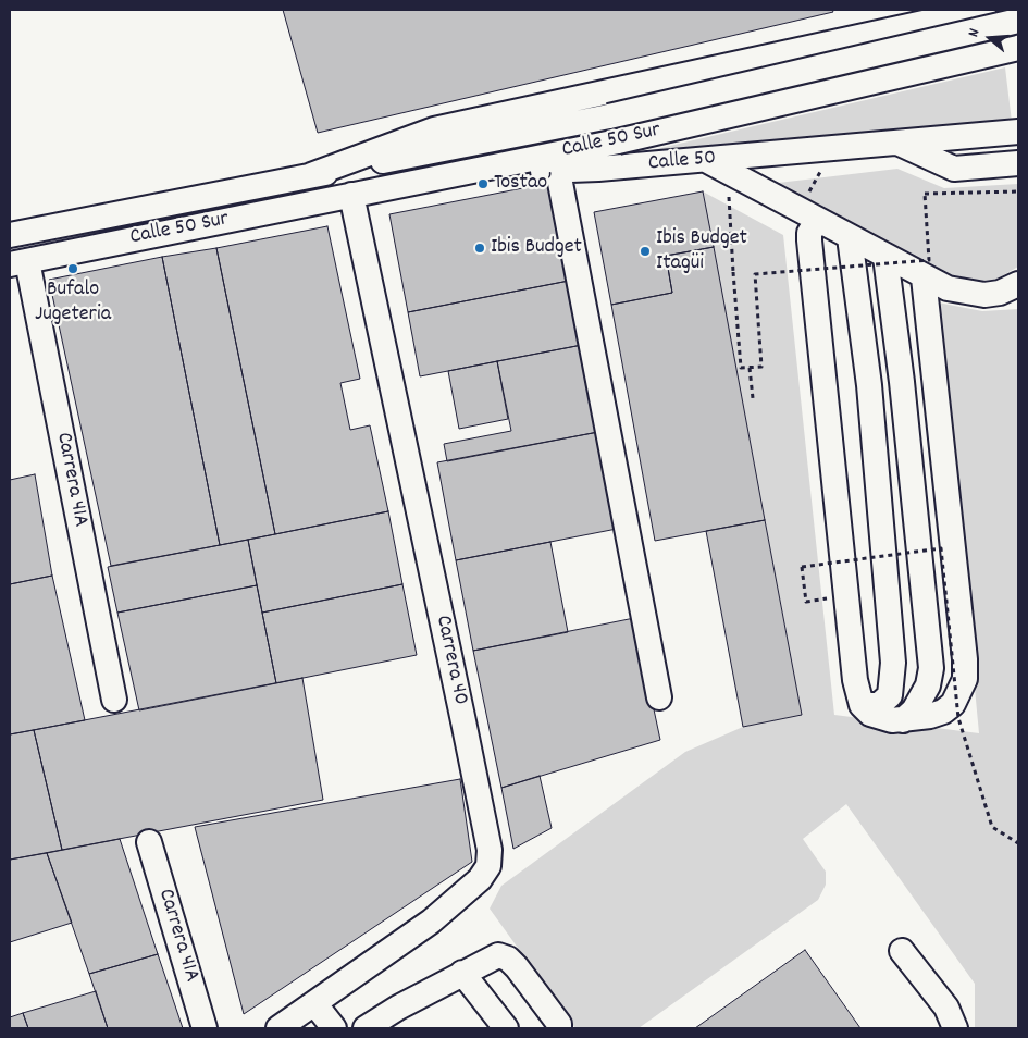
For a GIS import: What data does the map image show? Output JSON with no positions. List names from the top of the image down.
{
  "streets": {
    "street": [
      "Calle 50 Sur",
      "Calle 50",
      "Carrera 41A",
      "Carrera 40"
    ]
  },
  "crossings": [
    ["Calle 50 Sur", "Calle 50"],
    ["Calle 50 Sur", "Carrera 41A"],
    ["Calle 50 Sur", "Carrera 40"]
  ],
  "places": [
    "Tostao’",
    "Ibis Budget",
    "Ibis Budget Itagüi",
    "Bufalo Jugeteria"
  ],
  "north": "left"
}
